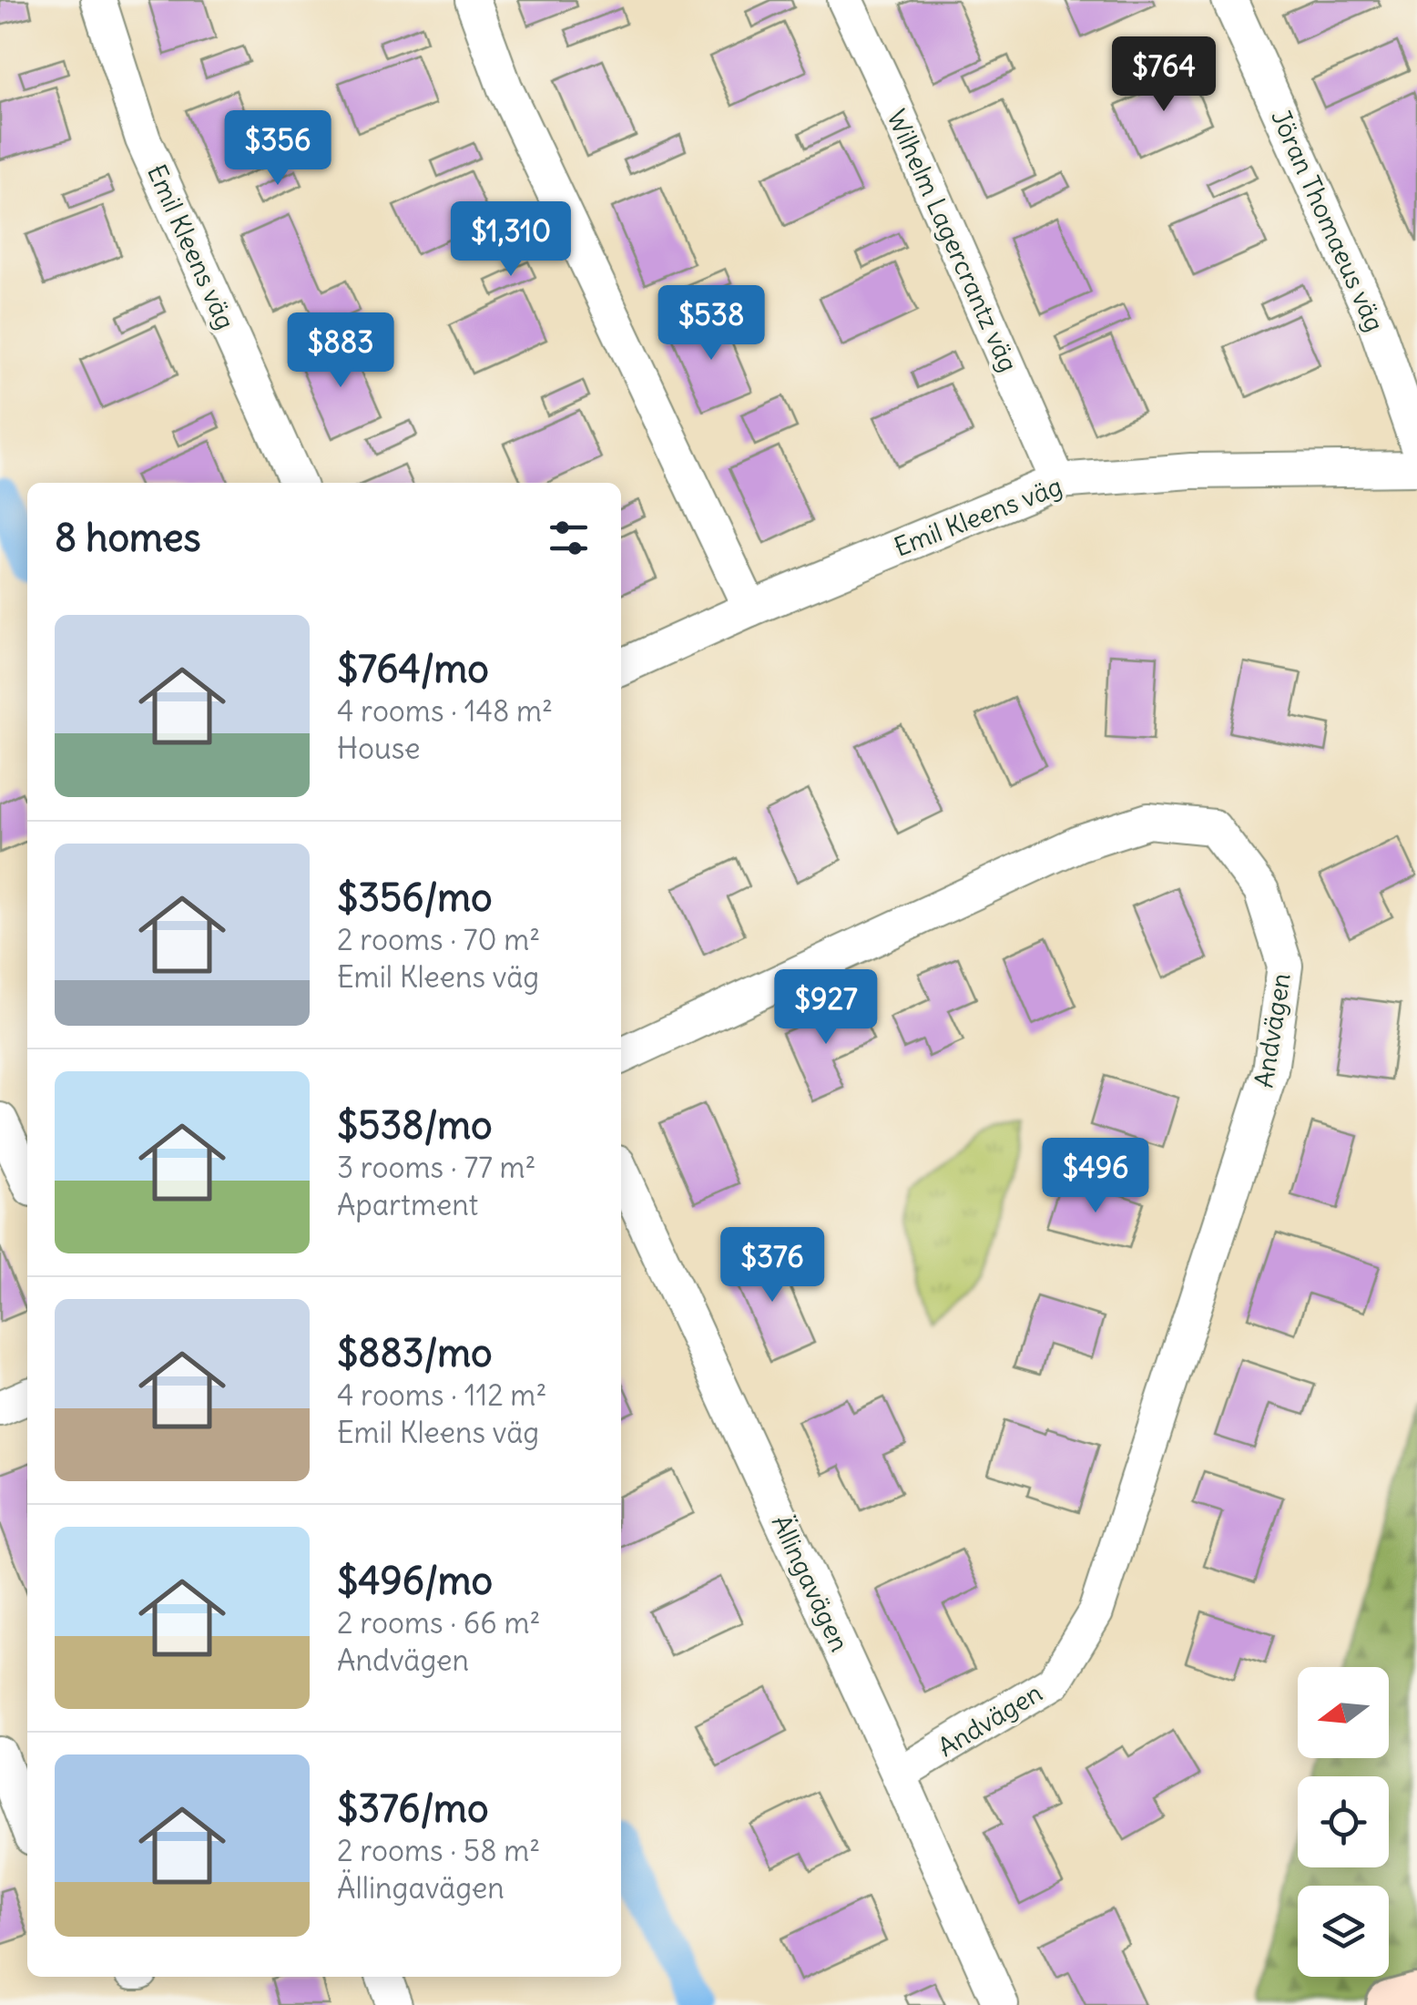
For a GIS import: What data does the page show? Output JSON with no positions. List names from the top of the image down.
{
  "streets": {
    "street": [
      "Jöran Thomaeus väg",
      "Wilhelm Lagercrantz väg",
      "Emil Kleens väg",
      "Andvägen",
      "Ällingavägen"
    ]
  },
  "crossings": [
    ["Wilhelm Lagercrantz väg", "Emil Kleens väg"],
    ["Andvägen", "Ällingavägen"]
  ],
  "north": "left",
  "page": {
    "price": [
      "$764",
      "$356",
      "$1,310",
      "$538",
      "$883",
      "$927",
      "$496",
      "$376"
    ],
    "heading": "8 homes",
    "list": [
      {
        "name": "$764/mo",
        "note": "4 rooms · 148 m² · House"
      },
      {
        "name": "$356/mo",
        "note": "2 rooms · 70 m² · Emil Kleens väg"
      },
      {
        "name": "$538/mo",
        "note": "3 rooms · 77 m² · Apartment"
      },
      {
        "name": "$883/mo",
        "note": "4 rooms · 112 m² · Emil Kleens väg"
      },
      {
        "name": "$496/mo",
        "note": "2 rooms · 66 m² · Andvägen"
      },
      {
        "name": "$376/mo",
        "note": "2 rooms · 58 m² · Ällingavägen"
      }
    ]
  }
}
